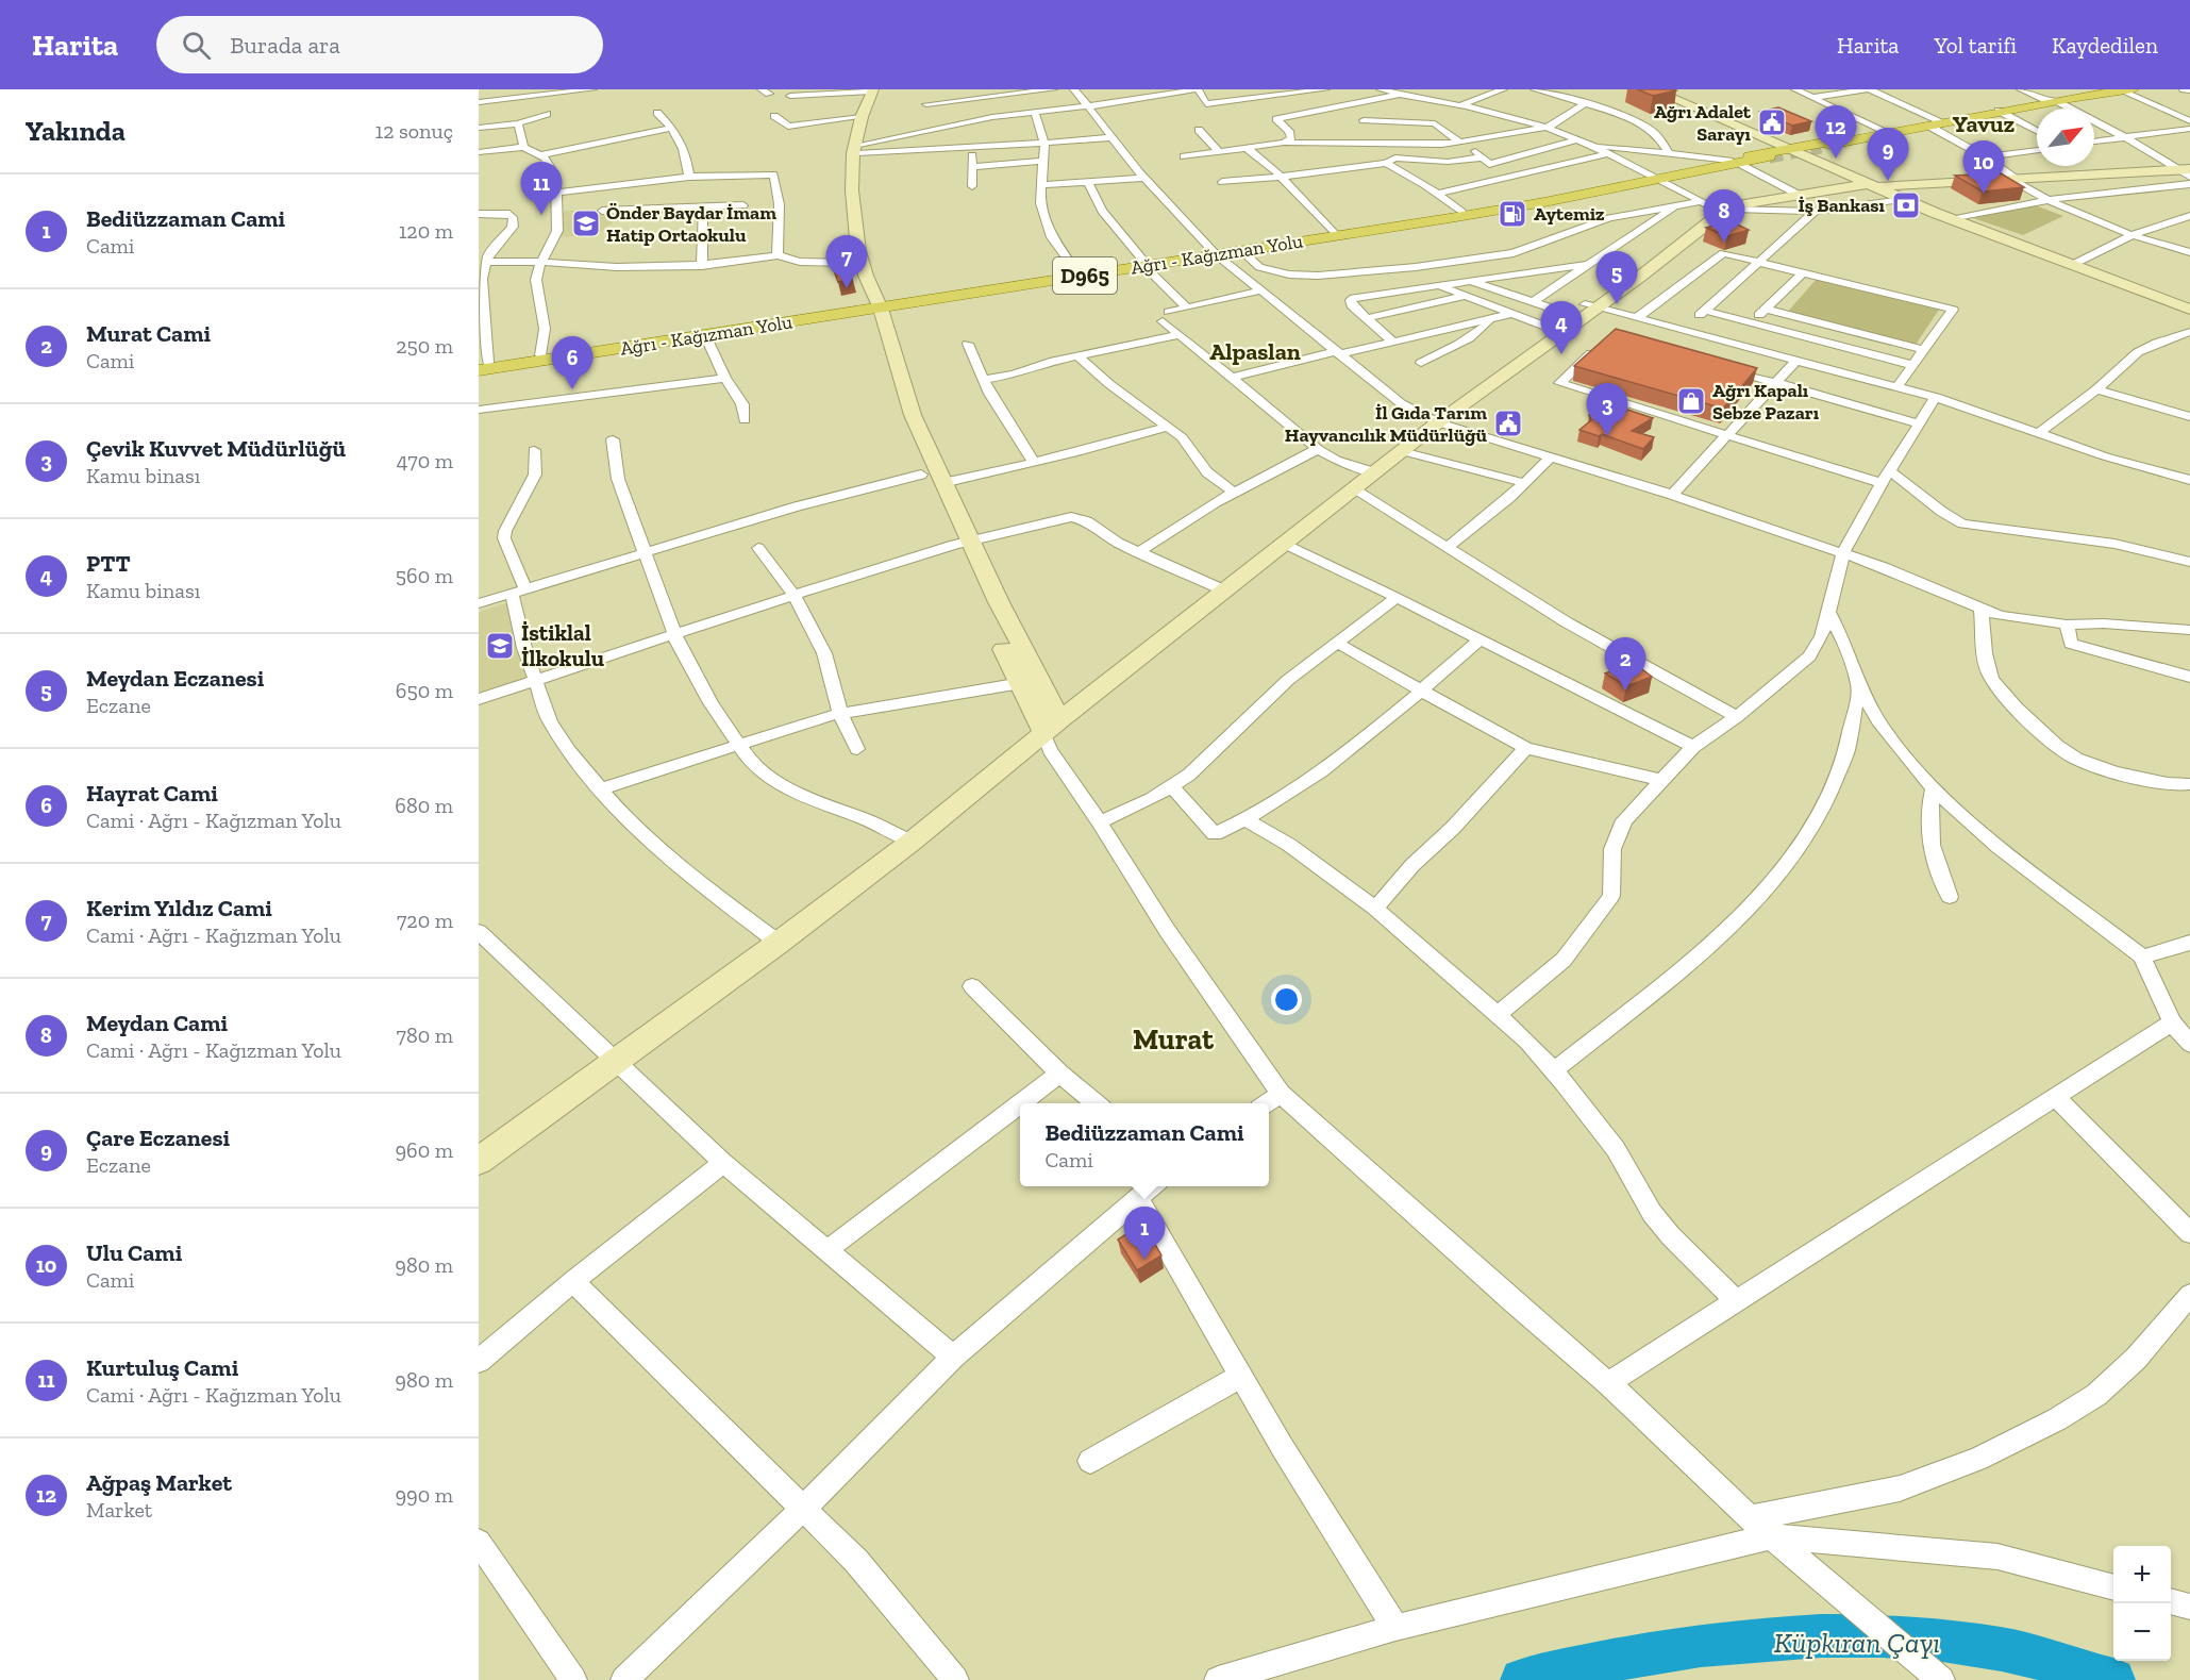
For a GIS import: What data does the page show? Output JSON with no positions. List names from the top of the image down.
{
  "streets": {
    "main road": ["Ağrı - Kağızman Yolu", "D965"]
  },
  "districts": ["Yavuz", "Alpaslan", "Murat"],
  "water": ["Küpkıran Çayı"],
  "places": {
    "public building": ["Ağrı Adalet Sarayı", "İl Gıda Tarım Hayvancılık Müdürlüğü"],
    "bank": ["İş Bankası"],
    "fuel station": ["Aytemiz"],
    "school or university": ["Önder Baydar İmam Hatip Ortaokulu", "İstiklal İlkokulu"],
    "shop": ["Ağrı Kapalı Sebze Pazarı"]
  },
  "north": "top right",
  "page": {
    "header": "Harita",
    "search": "Burada ara",
    "nav": ["Harita", "Yol tarifi", "Kaydedilen"],
    "heading": ["Yakında", "12 sonuç"],
    "pins": [
      "12",
      "9",
      "10",
      "11",
      "8",
      "7",
      "5",
      "4",
      "6",
      "3",
      "2",
      "1"
    ],
    "list": [
      {
        "mark": "1",
        "name": "Bediüzzaman Cami",
        "note": "Cami",
        "value": "120 m"
      },
      {
        "mark": "2",
        "name": "Murat Cami",
        "note": "Cami",
        "value": "250 m"
      },
      {
        "mark": "3",
        "name": "Çevik Kuvvet Müdürlüğü",
        "note": "Kamu binası",
        "value": "470 m"
      },
      {
        "mark": "4",
        "name": "PTT",
        "note": "Kamu binası",
        "value": "560 m"
      },
      {
        "mark": "5",
        "name": "Meydan Eczanesi",
        "note": "Eczane",
        "value": "650 m"
      },
      {
        "mark": "6",
        "name": "Hayrat Cami",
        "note": "Cami · Ağrı - Kağızman Yolu",
        "value": "680 m"
      },
      {
        "mark": "7",
        "name": "Kerim Yıldız Cami",
        "note": "Cami · Ağrı - Kağızman Yolu",
        "value": "720 m"
      },
      {
        "mark": "8",
        "name": "Meydan Cami",
        "note": "Cami · Ağrı - Kağızman Yolu",
        "value": "780 m"
      },
      {
        "mark": "9",
        "name": "Çare Eczanesi",
        "note": "Eczane",
        "value": "960 m"
      },
      {
        "mark": "10",
        "name": "Ulu Cami",
        "note": "Cami",
        "value": "980 m"
      },
      {
        "mark": "11",
        "name": "Kurtuluş Cami",
        "note": "Cami · Ağrı - Kağızman Yolu",
        "value": "980 m"
      },
      {
        "mark": "12",
        "name": "Ağpaş Market",
        "note": "Market",
        "value": "990 m"
      }
    ],
    "popup": ["Bediüzzaman Cami", "Cami"],
    "map_buttons": ["+", "−"]
  }
}
